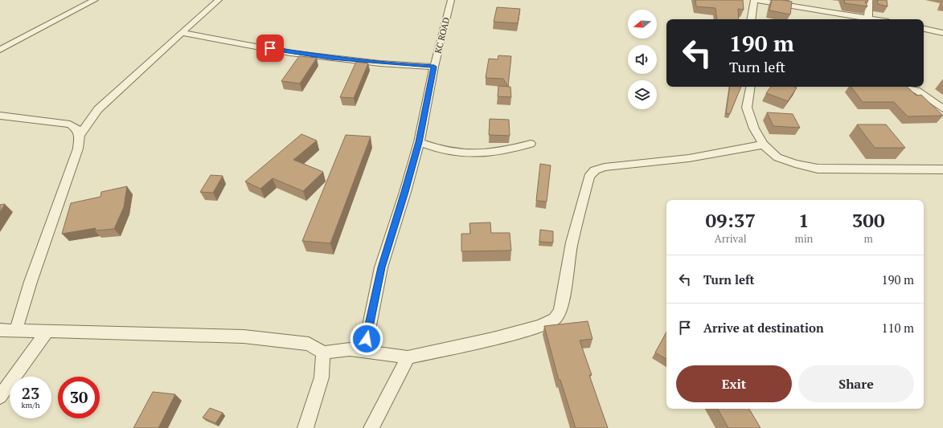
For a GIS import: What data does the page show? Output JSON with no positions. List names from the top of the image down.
{
  "streets": {
    "street": ["KC ROAD"]
  },
  "north": "left",
  "page": {
    "turn": ["190 m", "Turn left"],
    "eta": [
      "09:37",
      "Arrival",
      "1",
      "min",
      "300",
      "m"
    ],
    "list": [
      {
        "name": "Turn left",
        "value": "190 m"
      },
      {
        "name": "Arrive at destination",
        "value": "110 m"
      }
    ],
    "buttons": ["Exit", "Share"],
    "speed": "23 km/h",
    "limit": "30"
  }
}
